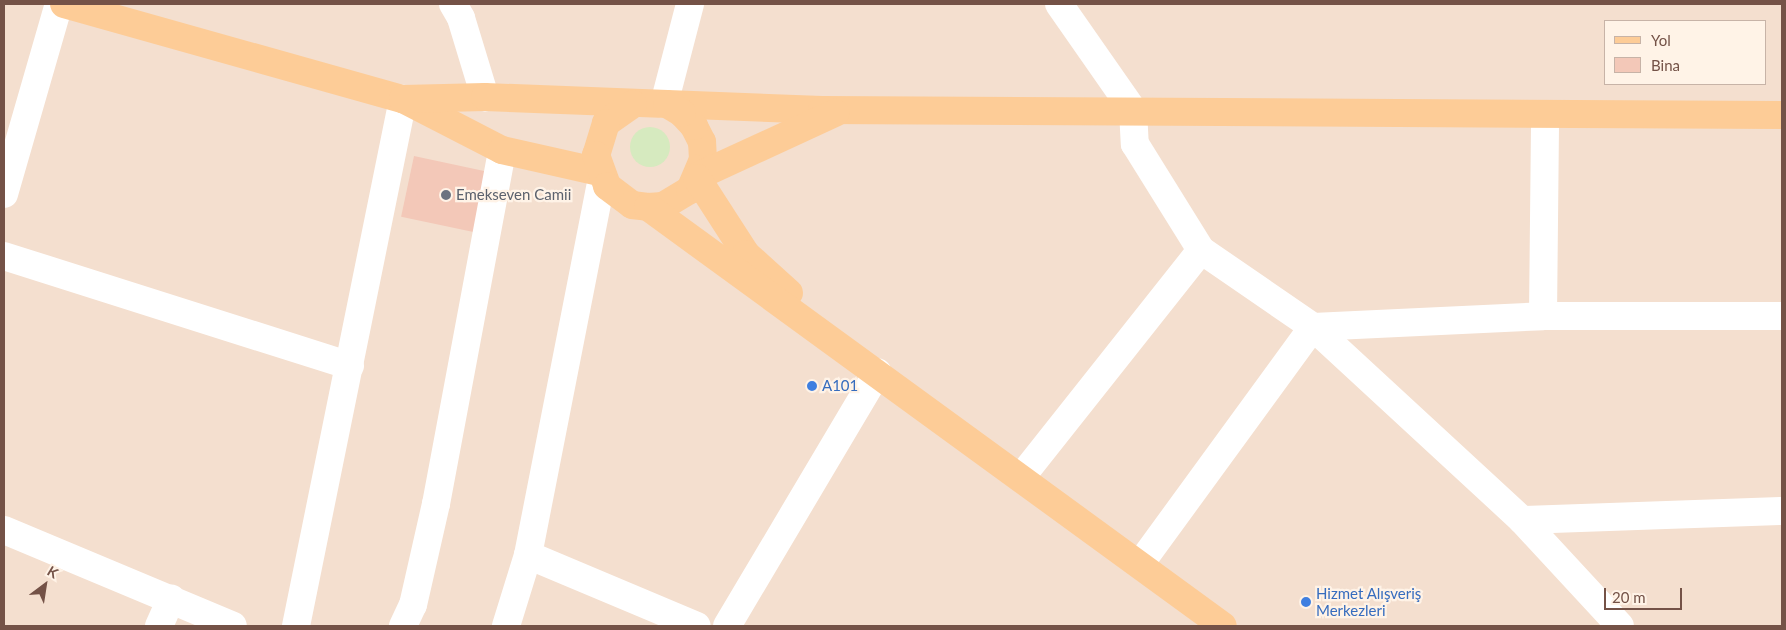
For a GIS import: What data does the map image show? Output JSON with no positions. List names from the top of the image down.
{
  "places": ["Emekseven Camii", "A101", "Hizmet Alışveriş Merkezleri"],
  "legend": ["Yol", "Bina"],
  "scale_bar": "20 m",
  "north": "top right"
}
